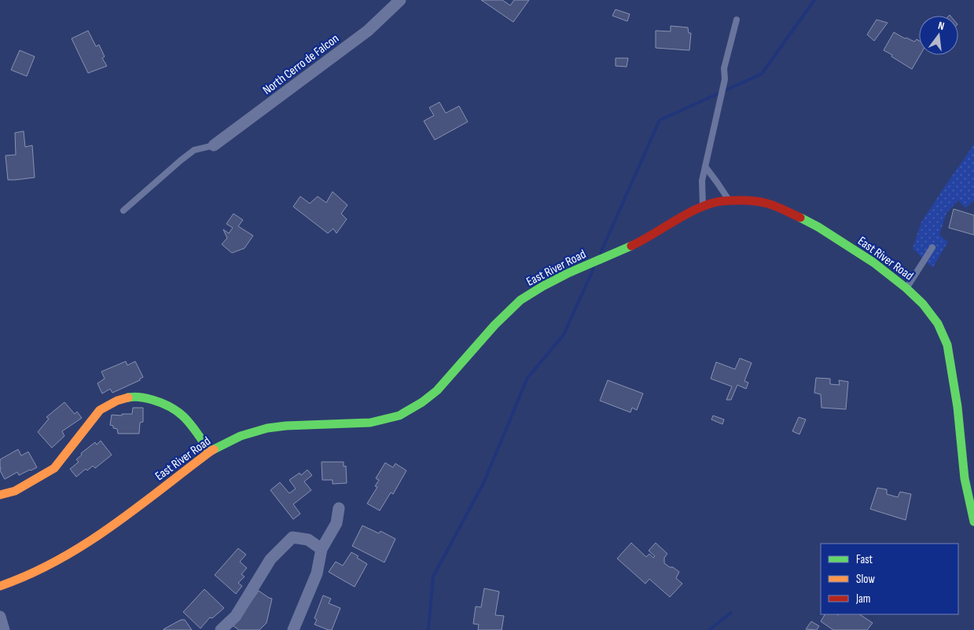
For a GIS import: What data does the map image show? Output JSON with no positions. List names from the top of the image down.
{
  "streets": {
    "street": ["North Cerro de Falcon", "East River Road"]
  },
  "legend": ["Fast", "Slow", "Jam"],
  "north": "top"
}
